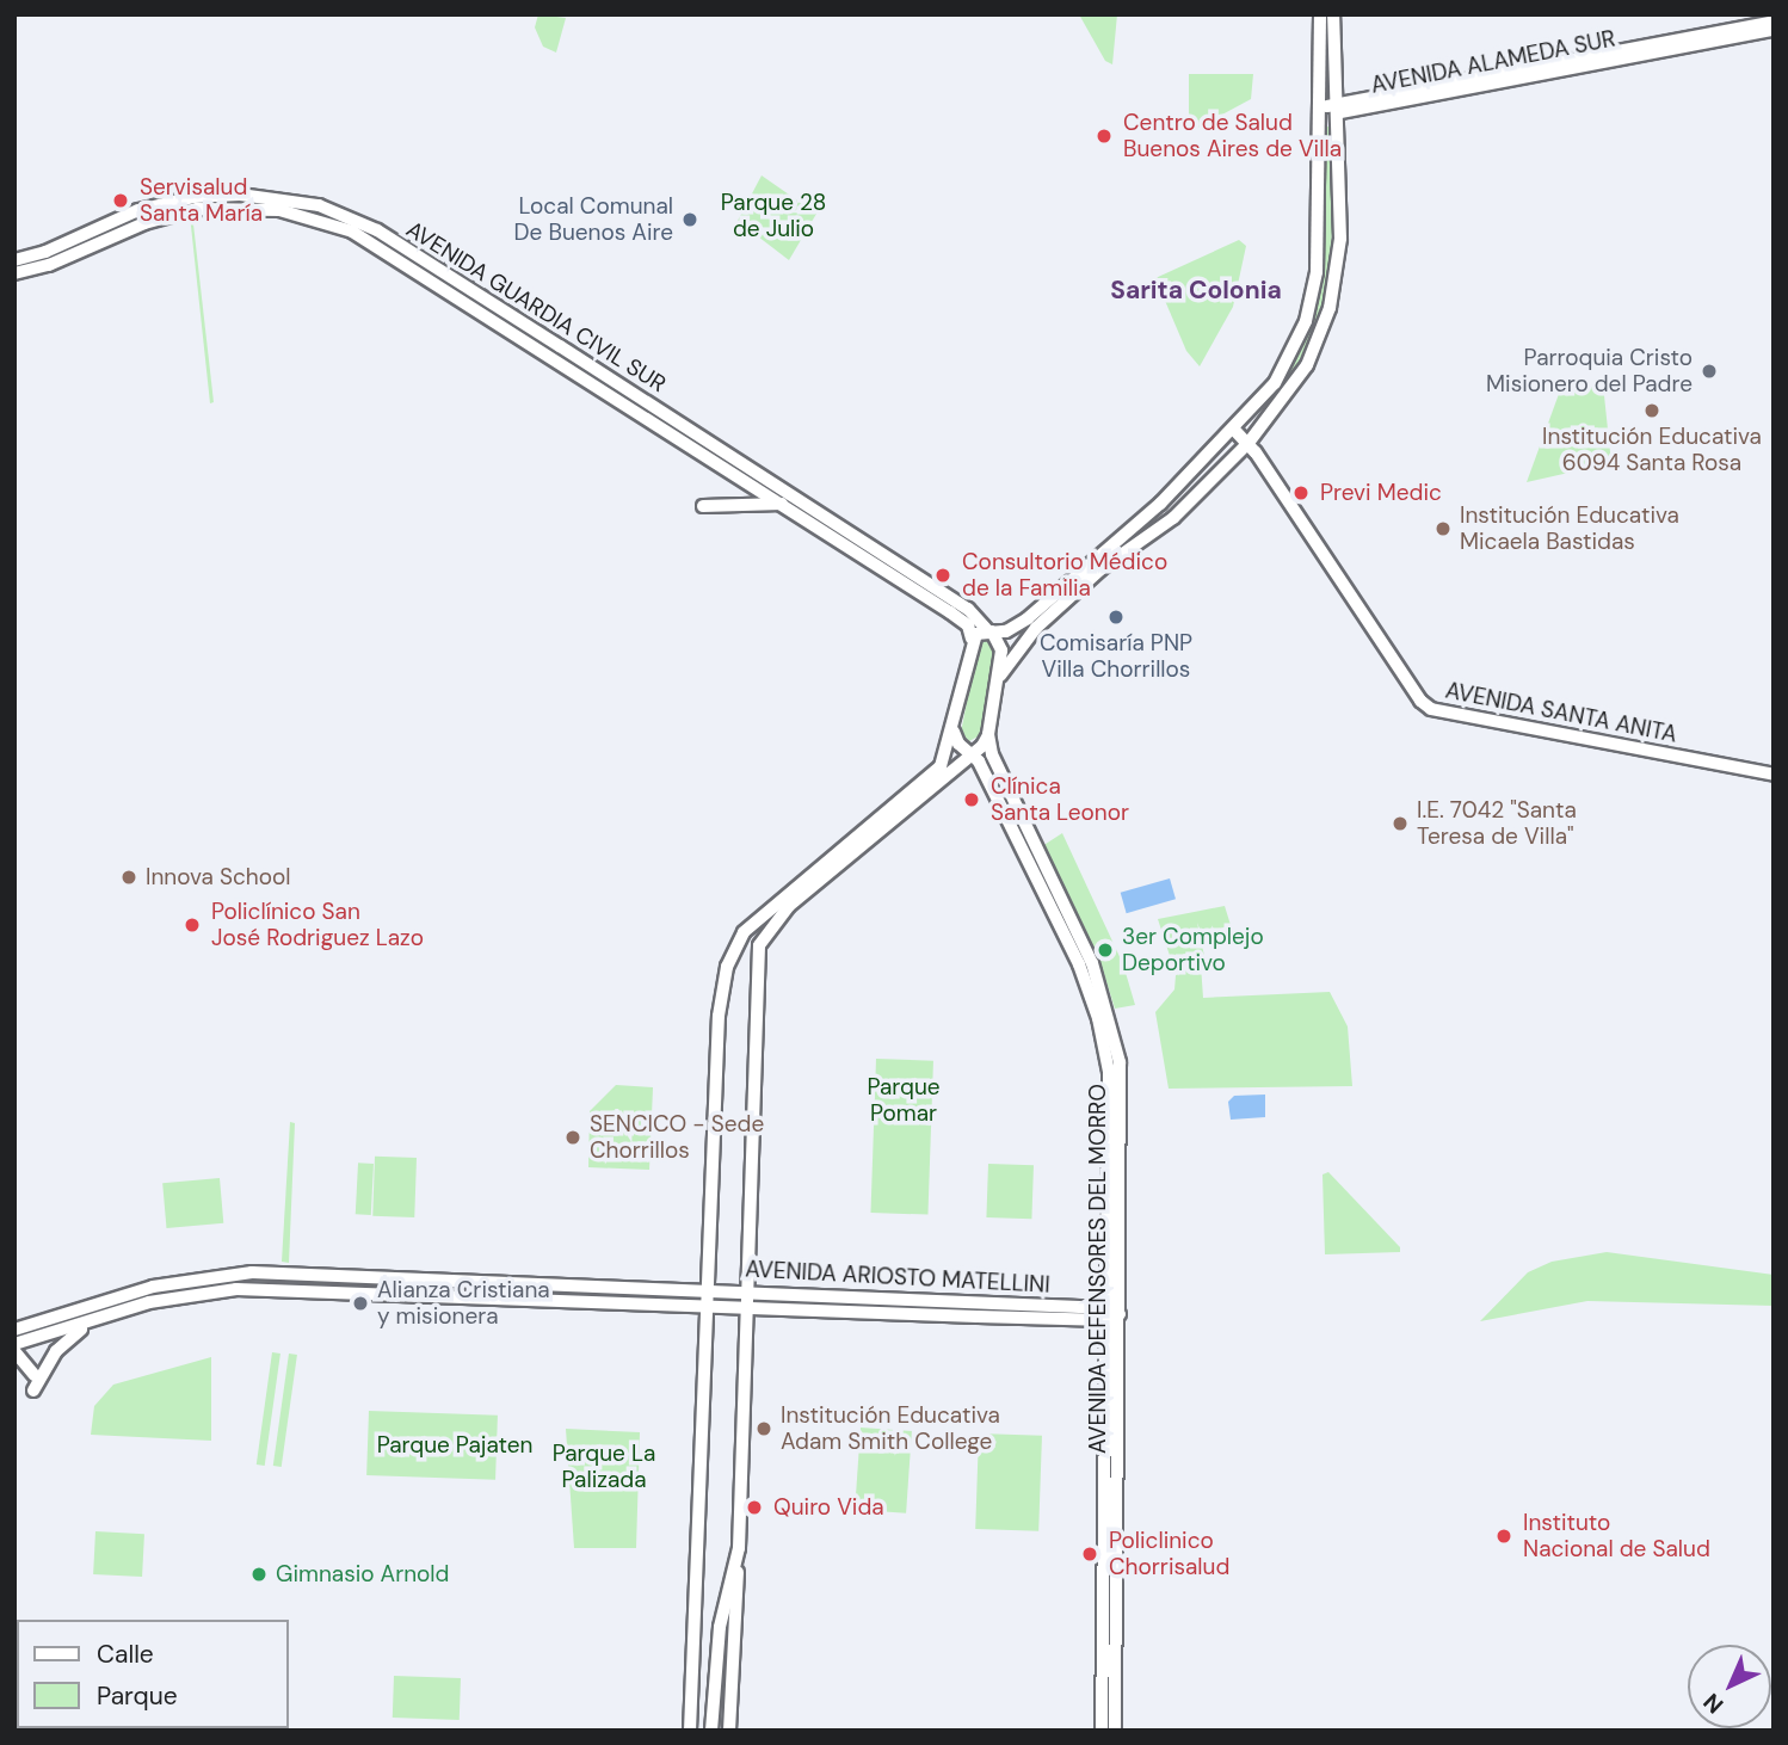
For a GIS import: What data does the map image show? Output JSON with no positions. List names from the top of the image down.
{
  "streets": {
    "main road": [
      "AVENIDA ALAMEDA SUR",
      "AVENIDA GUARDIA CIVIL SUR",
      "AVENIDA SANTA ANITA",
      "AVENIDA DEFENSORES DEL MORRO",
      "AVENIDA ARIOSTO MATELLINI"
    ]
  },
  "crossings": [
    ["AVENIDA ALAMEDA SUR", "AVENIDA DEFENSORES DEL MORRO"],
    ["AVENIDA GUARDIA CIVIL SUR", "AVENIDA DEFENSORES DEL MORRO"],
    ["AVENIDA SANTA ANITA", "AVENIDA DEFENSORES DEL MORRO"],
    ["AVENIDA DEFENSORES DEL MORRO", "AVENIDA ARIOSTO MATELLINI"]
  ],
  "districts": ["Sarita Colonia"],
  "parks": [
    "Parque 28 de Julio",
    "Parque Pomar",
    "Parque Pajaten",
    "Parque La Palizada"
  ],
  "places": [
    "Centro de Salud Buenos Aires de Villa",
    "Servisalud Santa María",
    "Local Comunal De Buenos Aire",
    "Parroquia Cristo Misionero del Padre",
    "Institución Educativa 6094 Santa Rosa",
    "Previ Medic",
    "Institución Educativa Micaela Bastidas",
    "Consultorio Médico de la Familia",
    "Comisaría PNP Villa Chorrillos",
    "Clínica Santa Leonor",
    "I.E. 7042 \"Santa Teresa de Villa\"",
    "Innova School",
    "Policlínico San José Rodriguez Lazo",
    "3er Complejo Deportivo",
    "SENCICO - Sede Chorrillos",
    "Alianza Cristiana y misionera",
    "Institución Educativa Adam Smith College",
    "Quiro Vida",
    "Instituto Nacional de Salud",
    "Policlinico Chorrisalud",
    "Gimnasio Arnold"
  ],
  "legend": ["Calle", "Parque"],
  "north": "bottom left"
}
